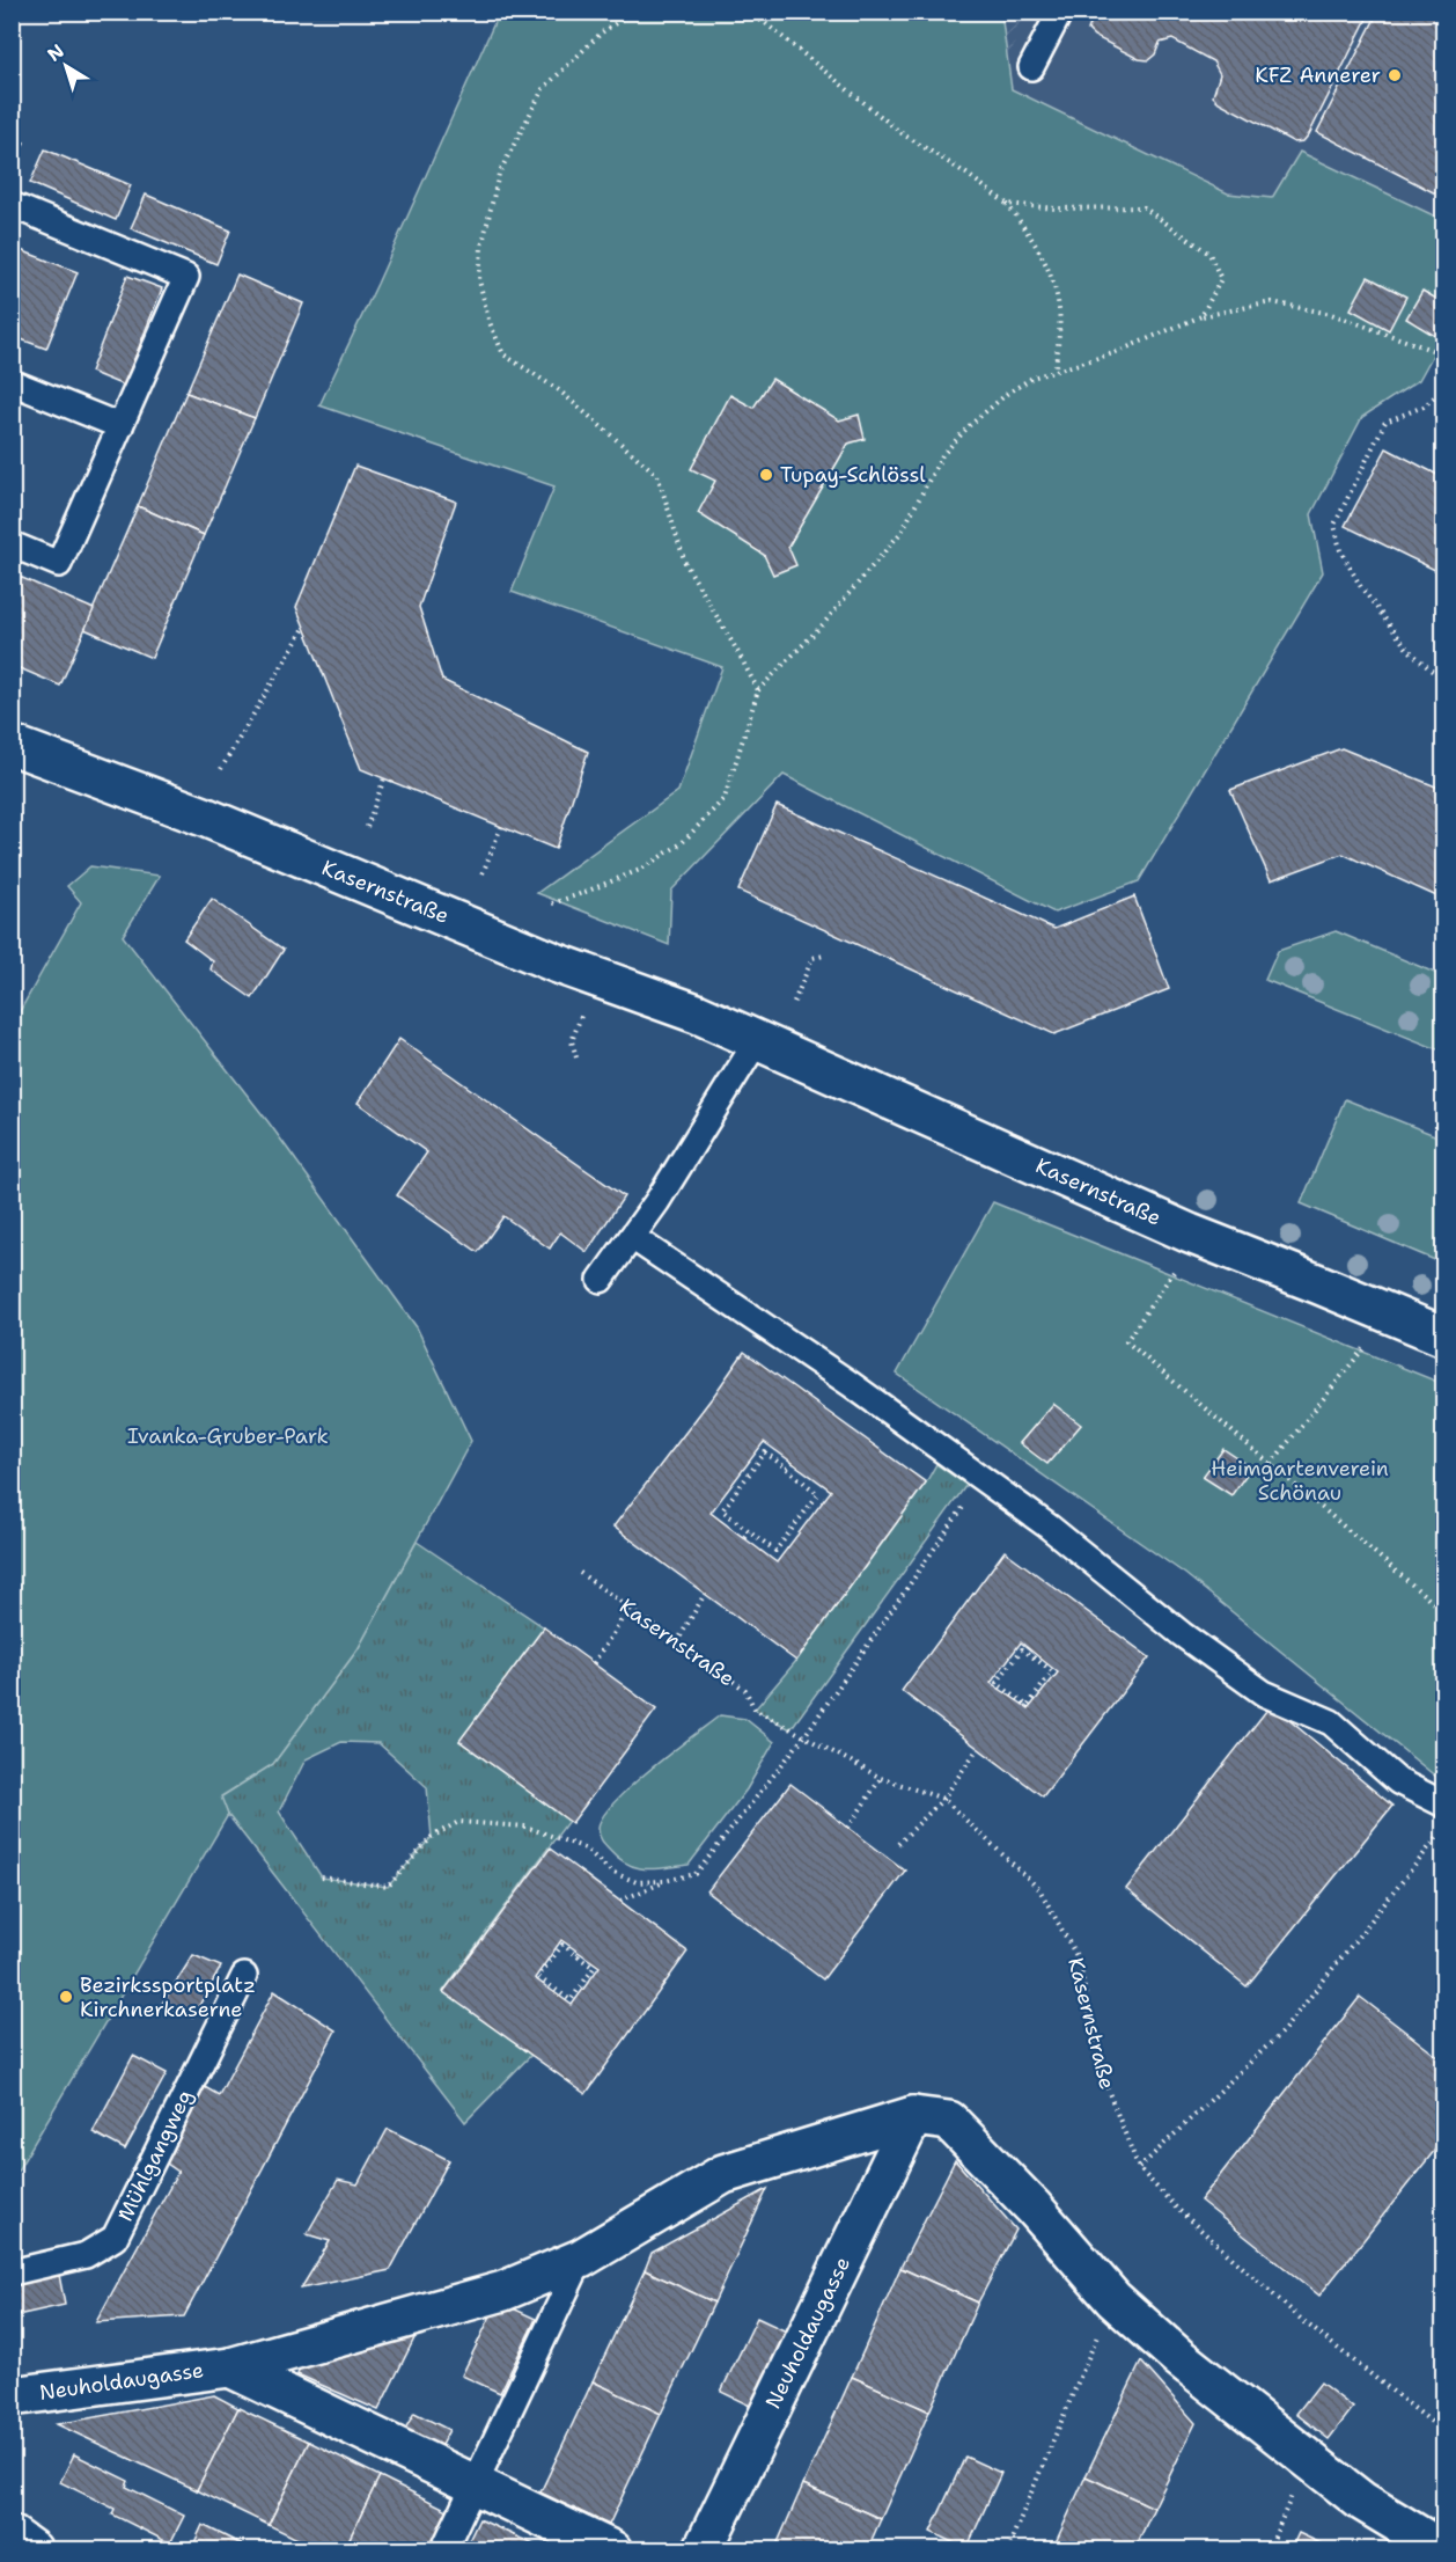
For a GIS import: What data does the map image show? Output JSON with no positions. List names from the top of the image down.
{
  "streets": {
    "street": ["Kasernstraße", "Neuholdaugasse"],
    "lane": ["Mühlgangweg"]
  },
  "parks": ["Ivanka-Gruber-Park", "Heimgartenverein Schönau"],
  "places": ["KFZ Annerer", "Tupay-Schlössl", "Bezirkssportplatz Kirchnerkaserne"],
  "north": "top left"
}
